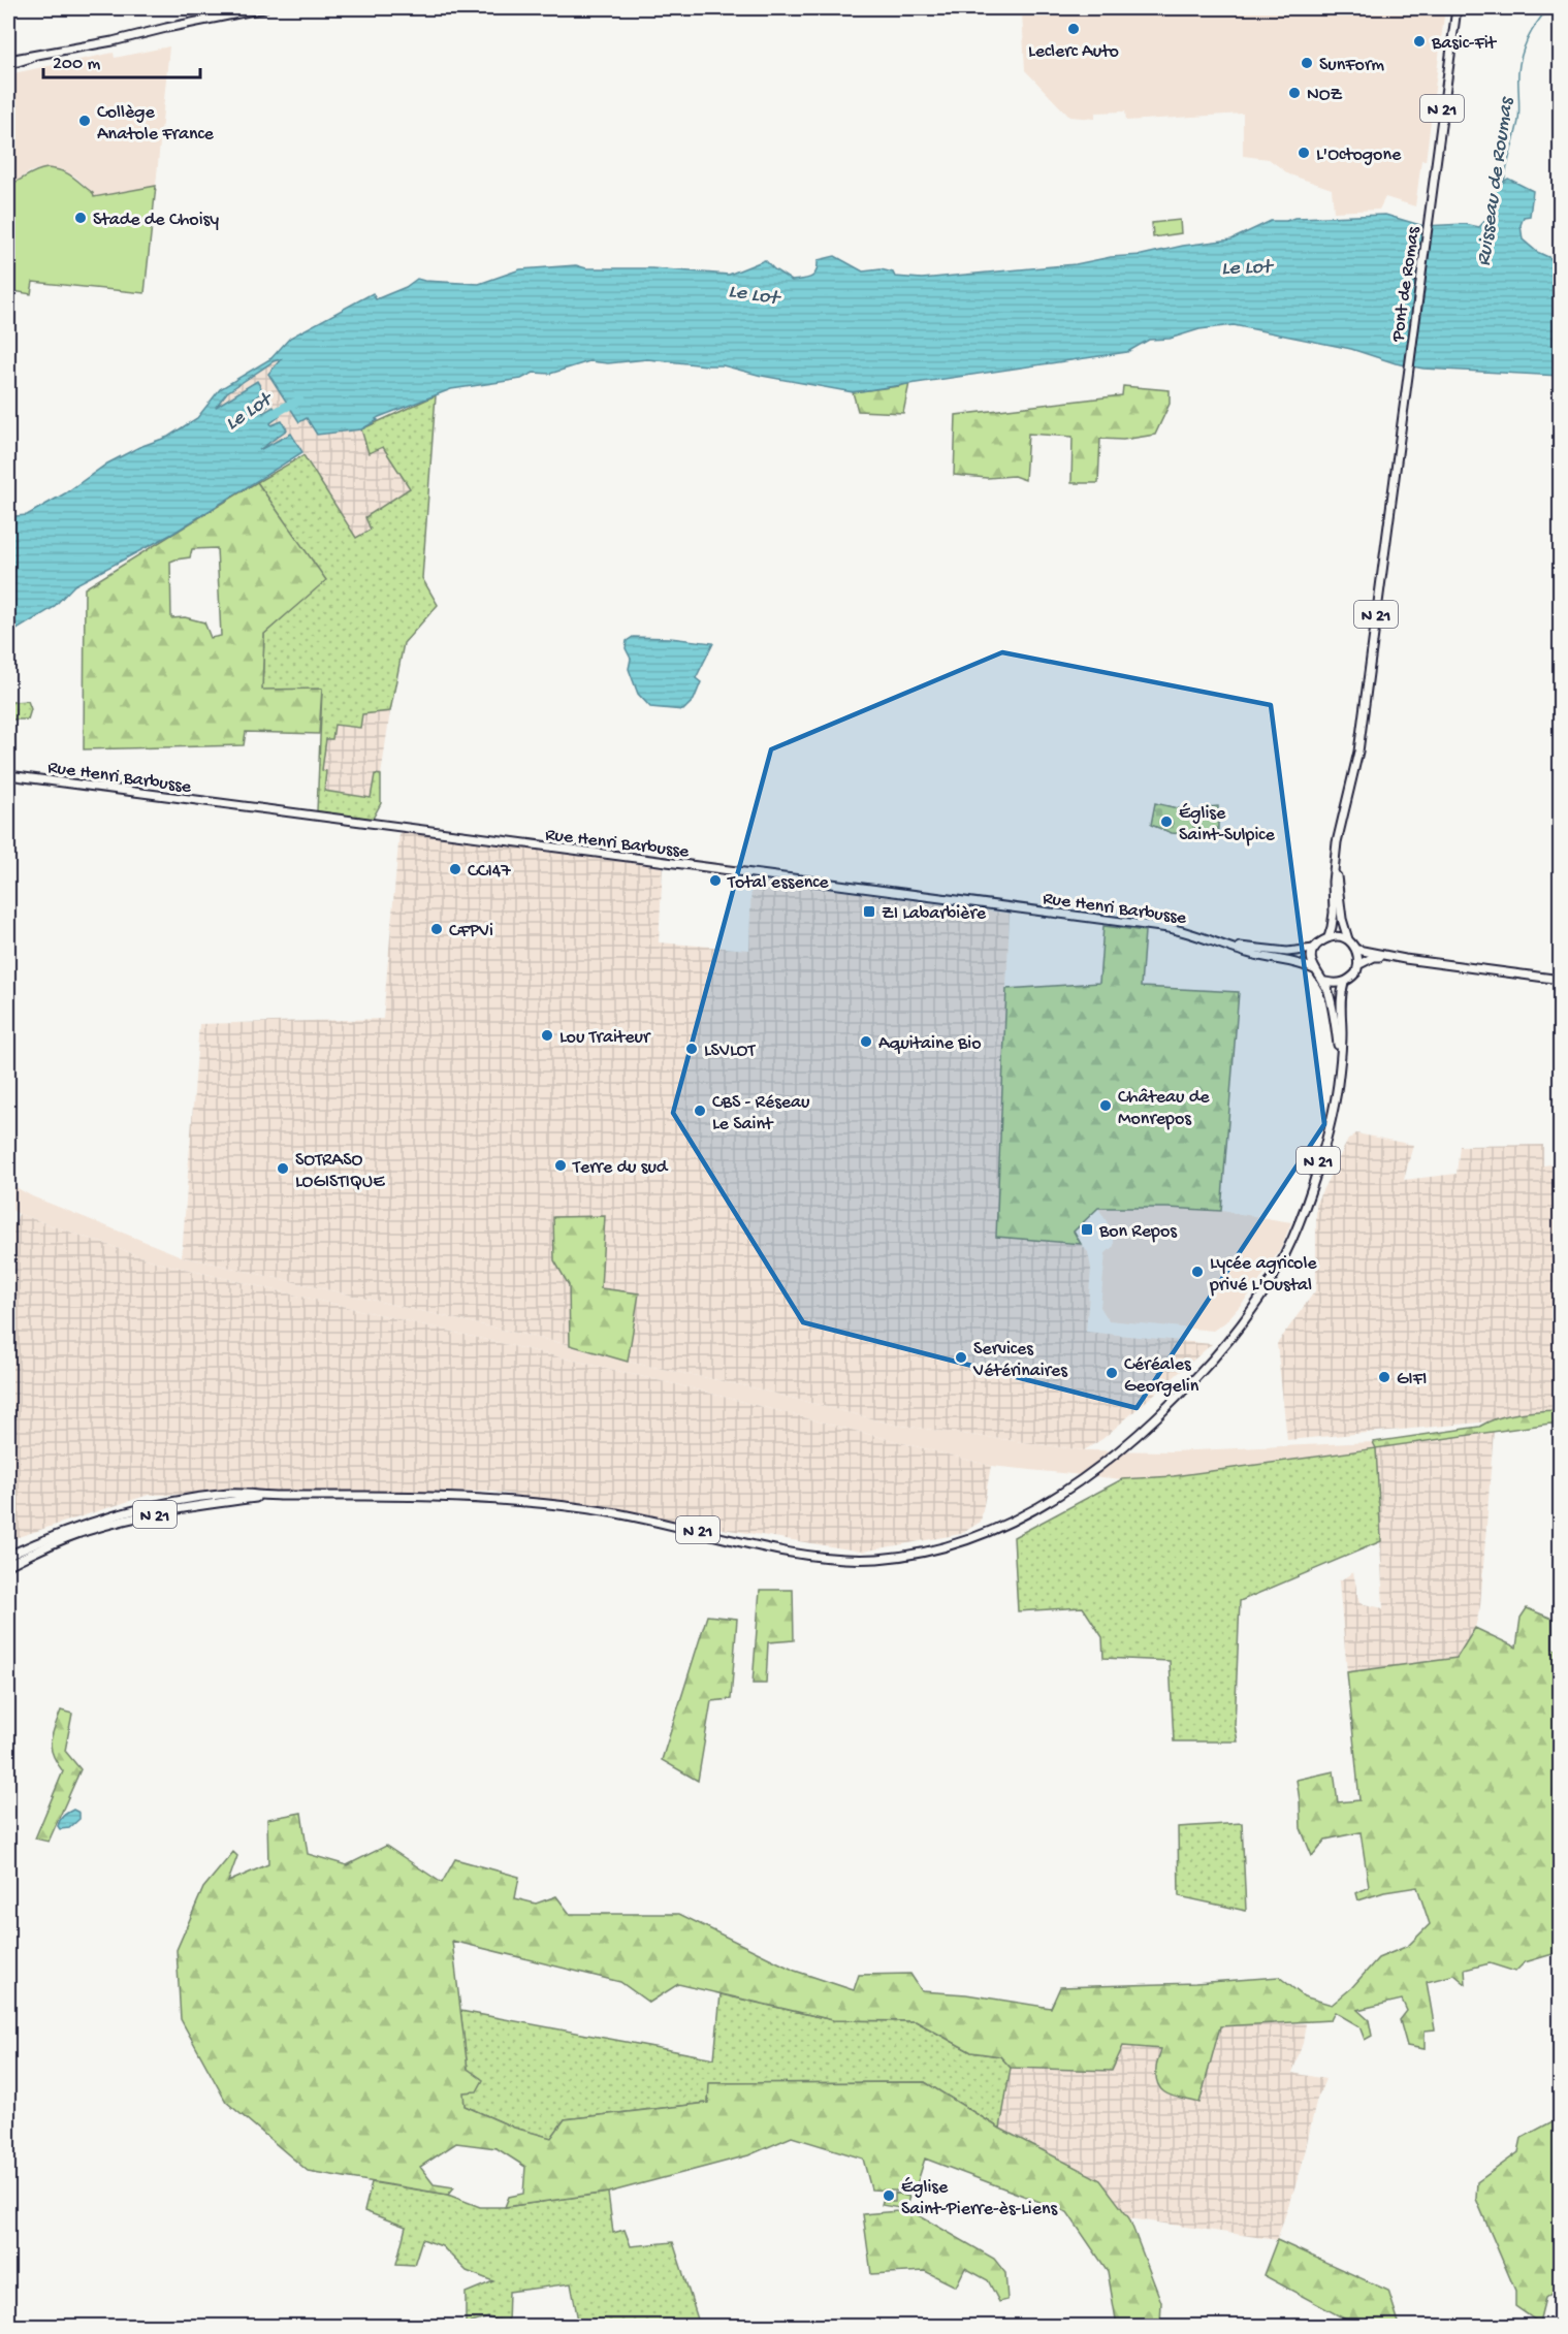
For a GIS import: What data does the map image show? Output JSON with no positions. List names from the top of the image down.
{
  "streets": {
    "main road": ["N 21", "Pont de Romas", "Rue Henri Barbusse"]
  },
  "crossings": [
    ["N 21", "Pont de Romas"],
    ["N 21", "Rue Henri Barbusse"]
  ],
  "water": ["Ruisseau de Roumas", "Le Lot"],
  "places": {
    "other": [
      "Leclerc Auto",
      "Basic-Fit",
      "SunForm",
      "NOZ",
      "Collège Anatole France",
      "L'Octogone",
      "Stade de Choisy",
      "Église Saint-Sulpice",
      "CCI47",
      "Total essence",
      "CFPVi",
      "Lou Traiteur",
      "Aquitaine Bio",
      "LSVLOT",
      "Château de Monrepos",
      "CBS - Réseau Le Saint",
      "Terre du sud",
      "SOTRASO LOGISTIQUE",
      "Lycée agricole privé L'Oustal",
      "Services Vétérinaires",
      "Céréales Georgelin",
      "GIFI",
      "Église Saint-Pierre-ès-Liens"
    ],
    "transit": ["ZI Labarbière", "Bon Repos"]
  },
  "scale_bar": "200 m"
}
